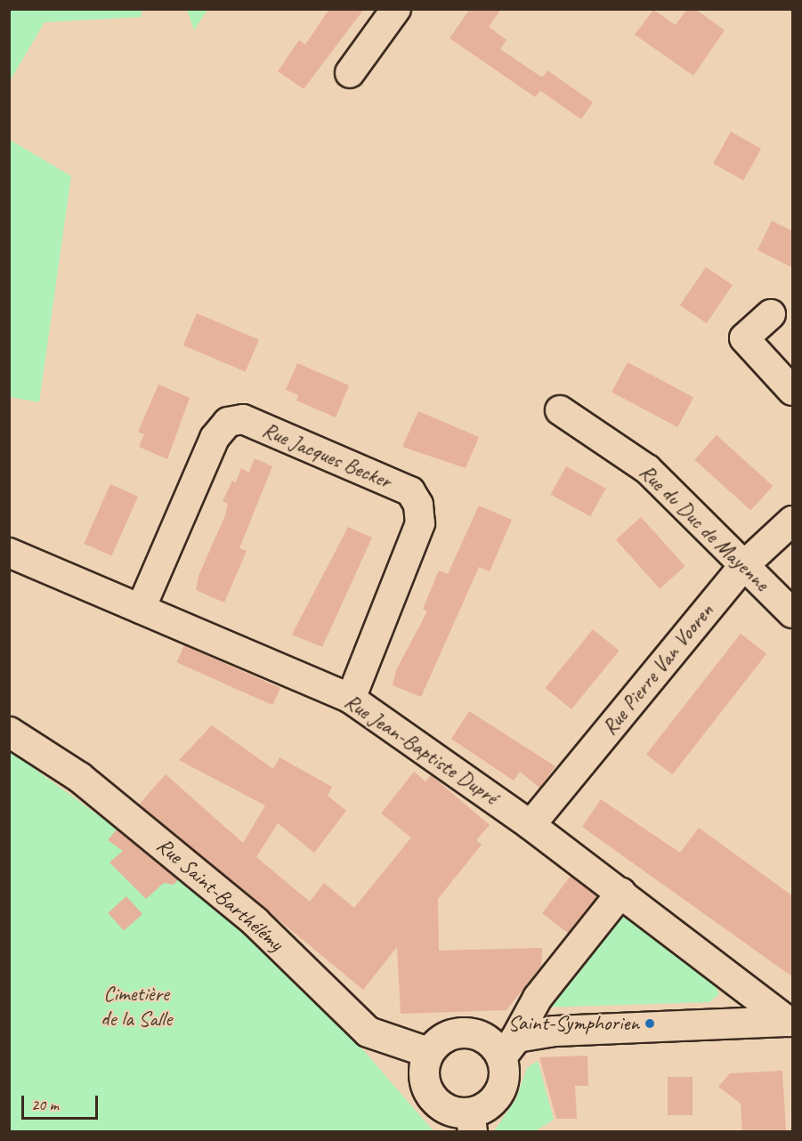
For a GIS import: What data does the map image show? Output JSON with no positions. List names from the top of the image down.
{
  "streets": {
    "street": [
      "Rue Jacques Becker",
      "Rue du Duc de Mayenne",
      "Rue Pierre Van Vooren",
      "Rue Jean-Baptiste Dupré",
      "Rue Saint-Barthélémy"
    ]
  },
  "crossings": [
    ["Rue Jacques Becker", "Rue Jean-Baptiste Dupré"],
    ["Rue du Duc de Mayenne", "Rue Pierre Van Vooren"],
    ["Rue Pierre Van Vooren", "Rue Jean-Baptiste Dupré"]
  ],
  "parks": ["Cimetière de la Salle"],
  "places": ["Saint-Symphorien"],
  "scale_bar": "20 m"
}
